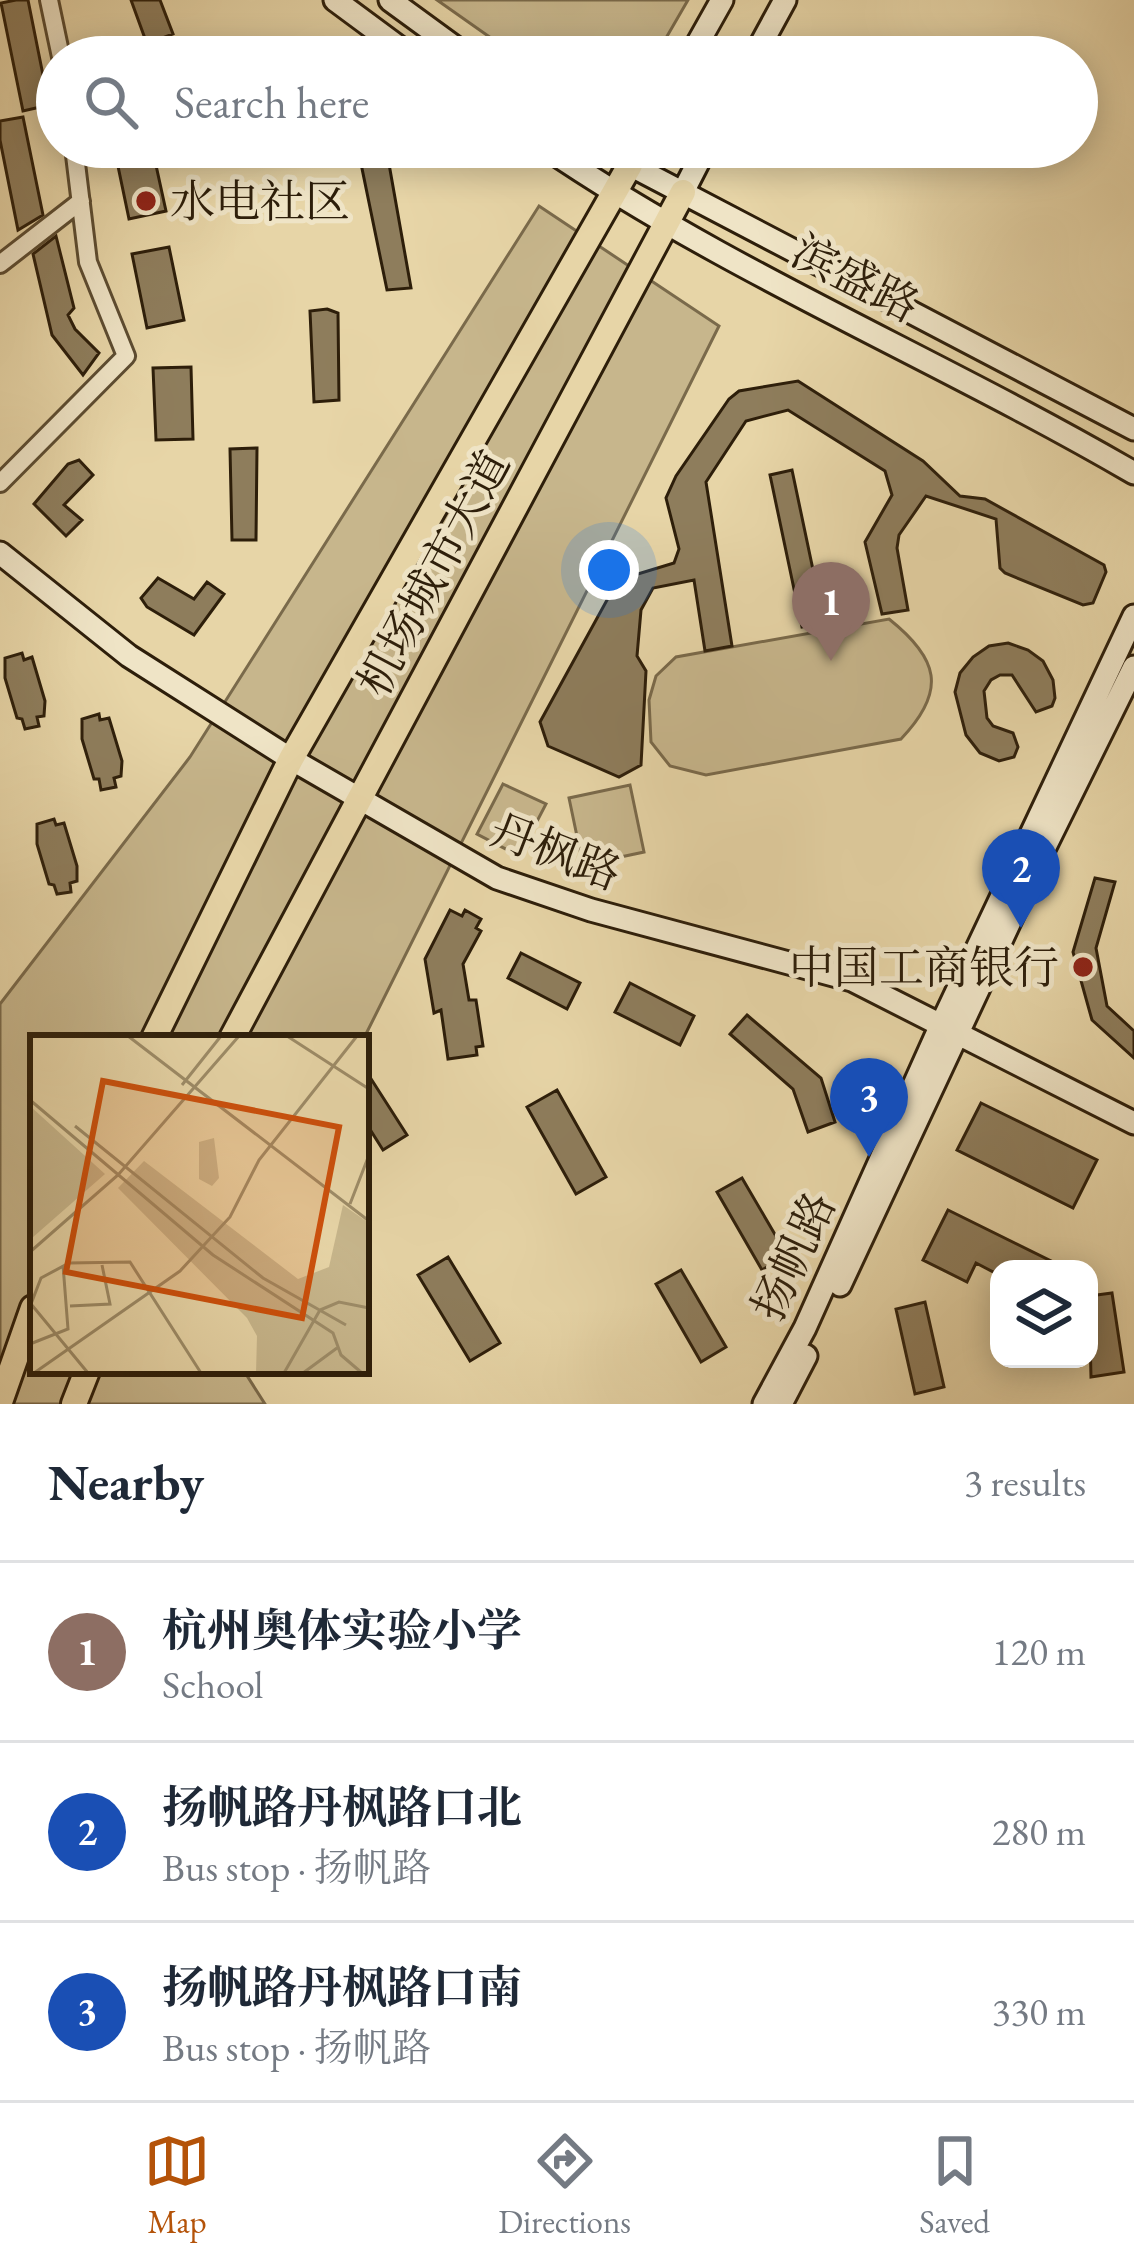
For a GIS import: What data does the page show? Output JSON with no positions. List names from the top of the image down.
{
  "streets": {
    "main road": [
      "滨盛路",
      "机场城市大道",
      "丹枫路",
      "扬帆路"
    ]
  },
  "crossings": [
    ["滨盛路", "机场城市大道"],
    ["机场城市大道", "丹枫路"],
    ["丹枫路", "扬帆路"]
  ],
  "places": ["水电社区", "中国工商银行"],
  "page": {
    "search": "Search here",
    "pins": ["1", "2", "3"],
    "heading": ["Nearby", "3 results"],
    "list": [
      {
        "mark": "1",
        "name": "杭州奥体实验小学",
        "note": "School",
        "value": "120 m"
      },
      {
        "mark": "2",
        "name": "扬帆路丹枫路口北",
        "note": "Bus stop · 扬帆路",
        "value": "280 m"
      },
      {
        "mark": "3",
        "name": "扬帆路丹枫路口南",
        "note": "Bus stop · 扬帆路",
        "value": "330 m"
      }
    ],
    "nav": ["Map", "Directions", "Saved"]
  }
}
